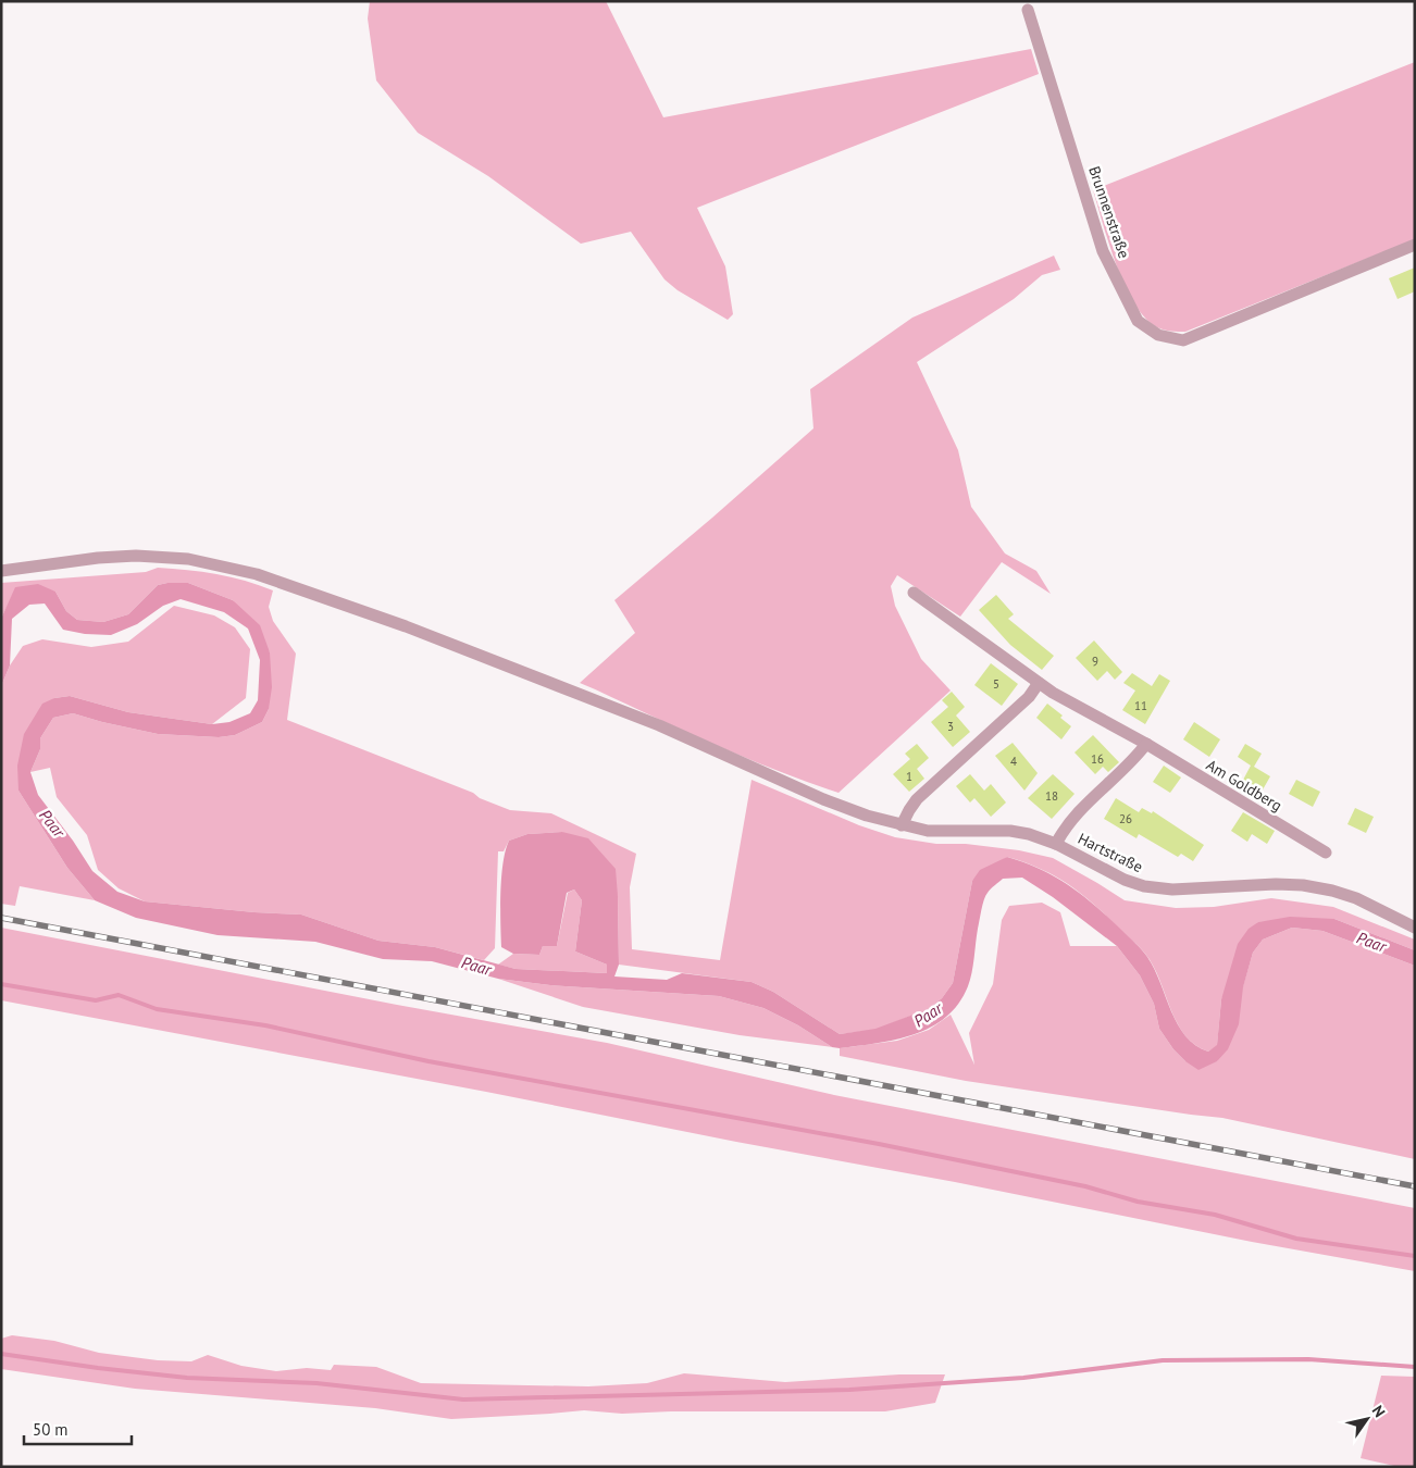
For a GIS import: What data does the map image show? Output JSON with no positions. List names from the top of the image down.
{
  "streets": {
    "street": ["Brunnenstraße", "Am Goldberg", "Hartstraße"]
  },
  "water": ["Paar"],
  "house_numbers": [
    "9",
    "5",
    "11",
    "3",
    "16",
    "4",
    "1",
    "18",
    "26"
  ],
  "scale_bar": "50 m",
  "north": "top right"
}
